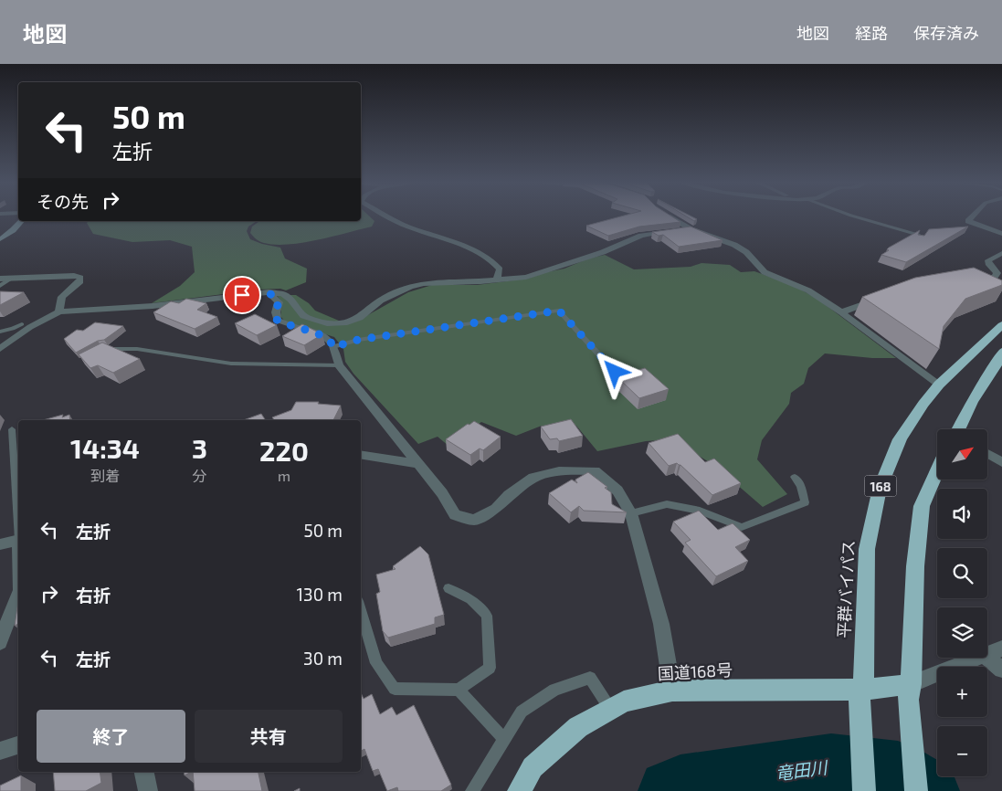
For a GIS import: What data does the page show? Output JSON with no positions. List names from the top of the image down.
{
  "streets": {
    "highway": ["168", "平群バイパス", "国道168号"]
  },
  "crossings": [
    ["平群バイパス", "国道168号"]
  ],
  "water": ["竜田川"],
  "north": "top right",
  "page": {
    "header": "地図",
    "nav": ["地図", "経路", "保存済み"],
    "turn": ["50 m", "左折"],
    "then": "その先",
    "eta": [
      "14:34",
      "到着",
      "3",
      "分",
      "220",
      "m"
    ],
    "map_buttons": ["+", "−"],
    "list": [
      {
        "name": "左折",
        "value": "50 m"
      },
      {
        "name": "右折",
        "value": "130 m"
      },
      {
        "name": "左折",
        "value": "30 m"
      }
    ],
    "buttons": ["終了", "共有"]
  }
}
